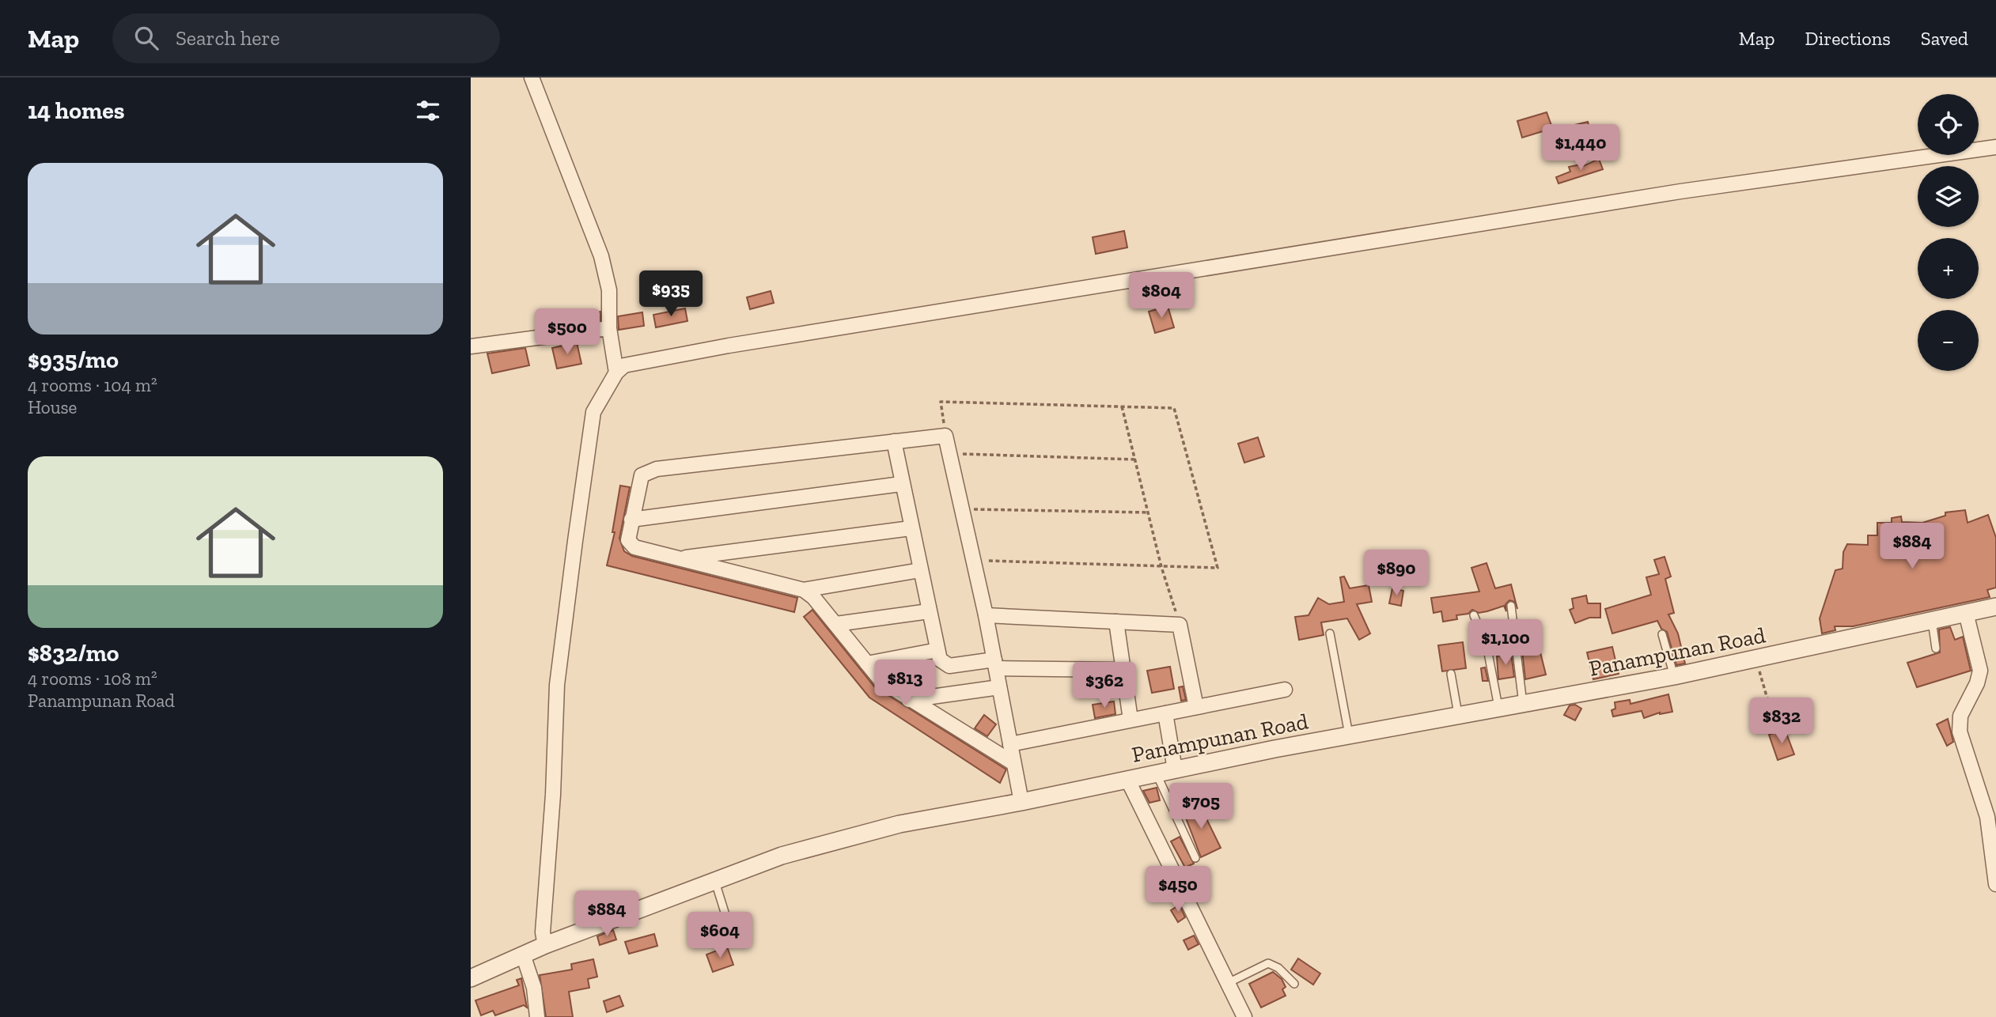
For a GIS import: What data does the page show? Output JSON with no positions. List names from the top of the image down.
{
  "streets": {
    "street": ["Panampunan Road"]
  },
  "page": {
    "header": "Map",
    "search": "Search here",
    "nav": ["Map", "Directions", "Saved"],
    "heading": "14 homes",
    "map_buttons": ["+", "−"],
    "price": [
      "$1,440",
      "$935",
      "$804",
      "$500",
      "$884",
      "$890",
      "$1,100",
      "$813",
      "$362",
      "$832",
      "$705",
      "$450",
      "$884",
      "$604"
    ],
    "list": [
      {
        "name": "$935/mo",
        "note": "4 rooms · 104 m² · House"
      },
      {
        "name": "$832/mo",
        "note": "4 rooms · 108 m² · Panampunan Road"
      }
    ]
  }
}
